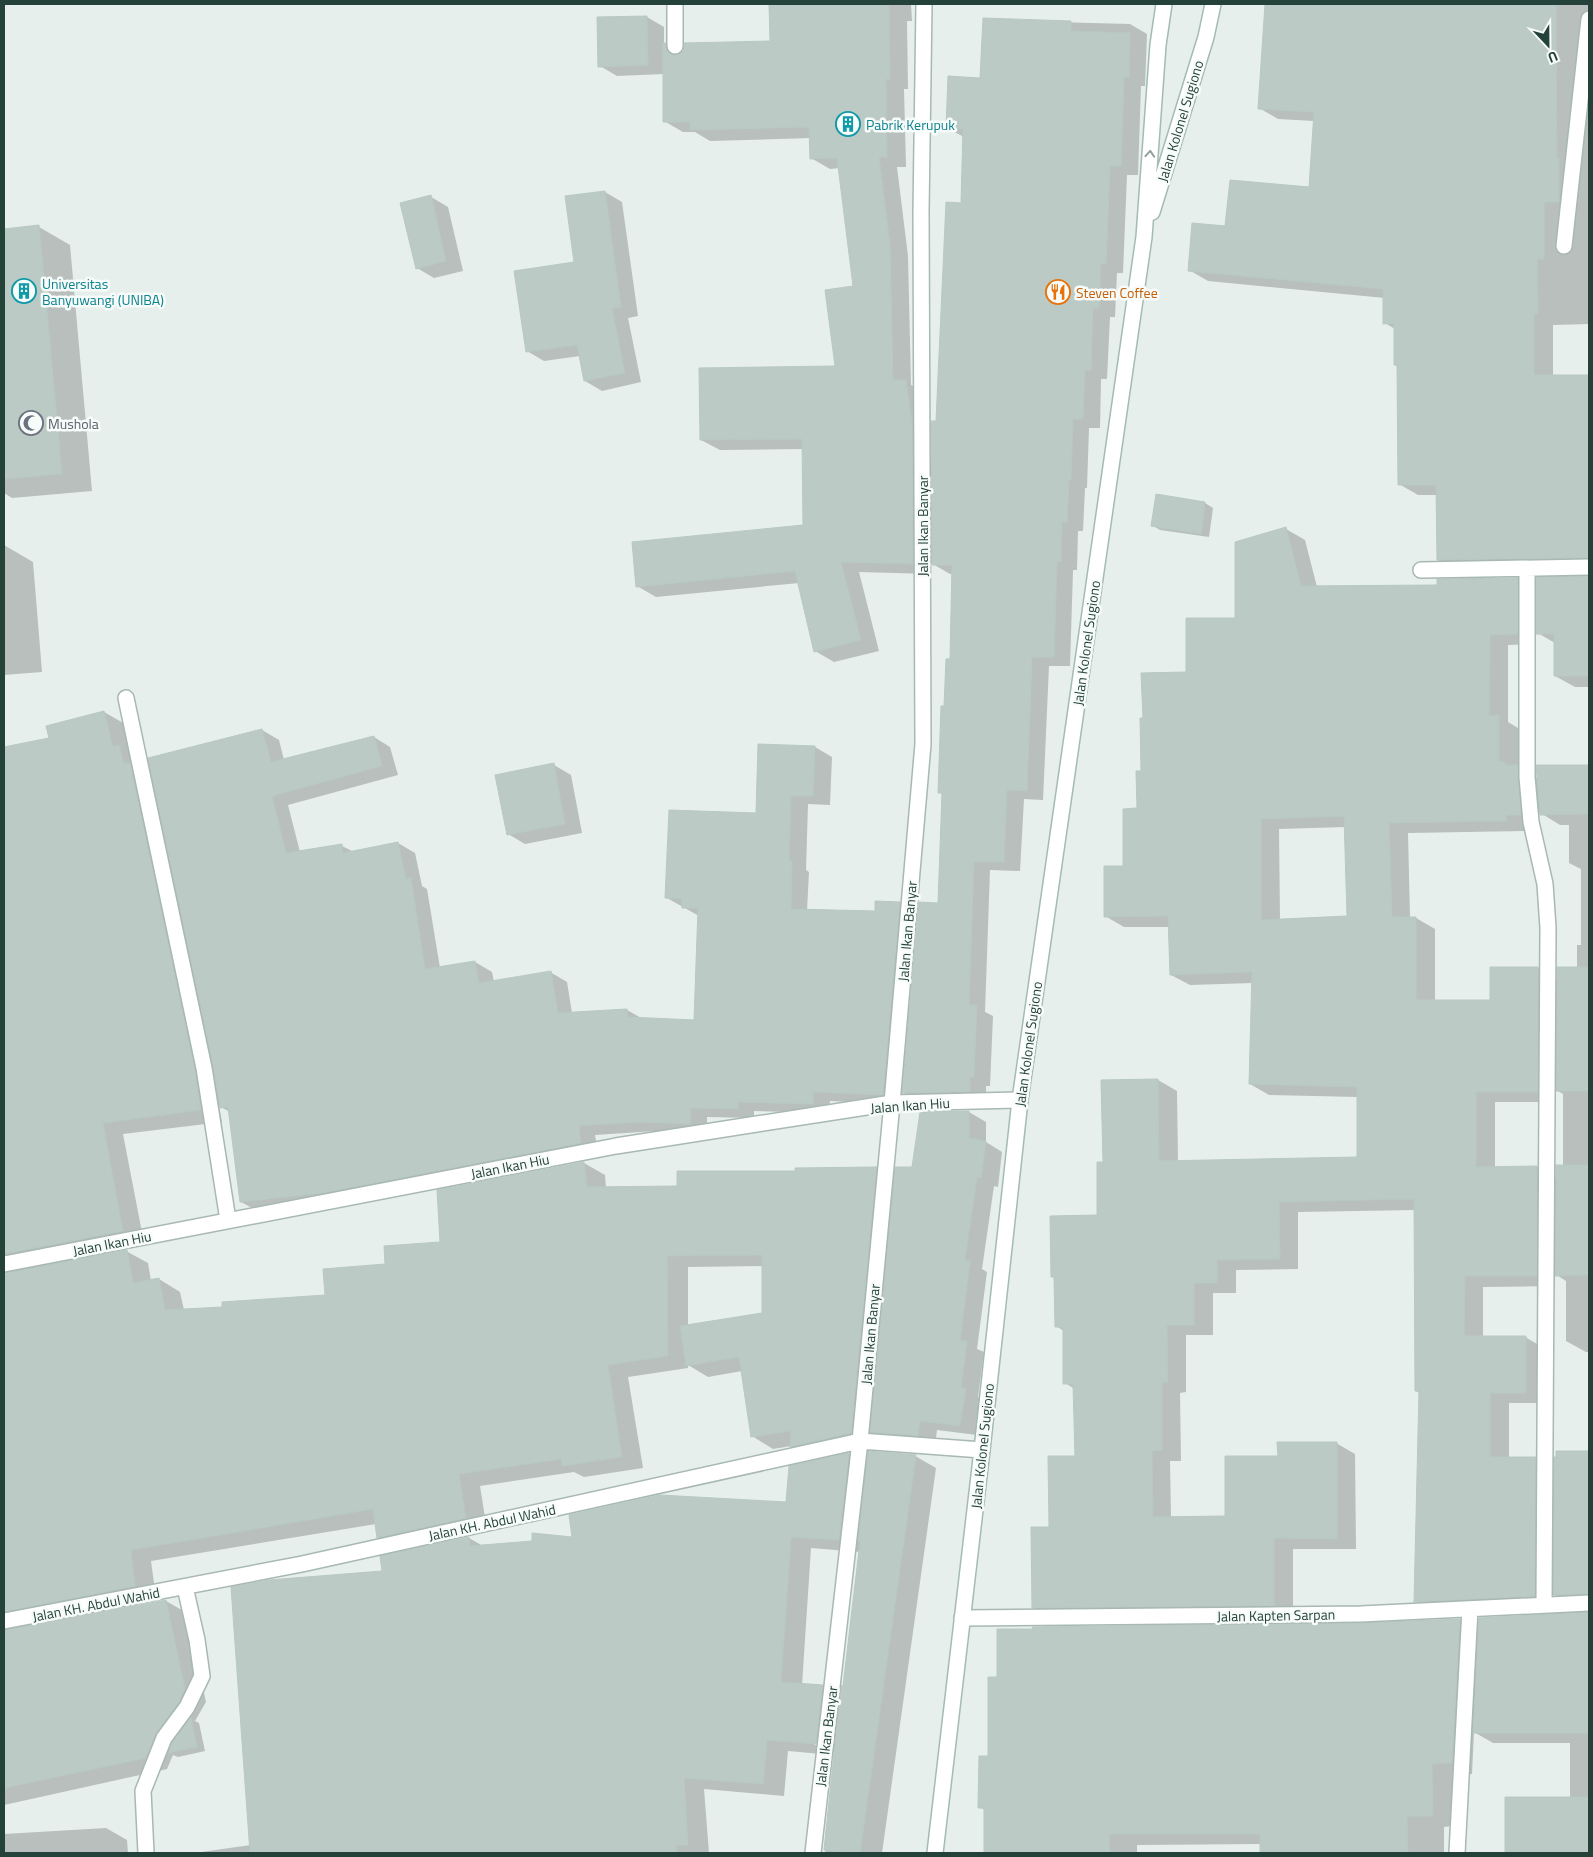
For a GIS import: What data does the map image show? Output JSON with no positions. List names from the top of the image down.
{
  "streets": {
    "street": [
      "Jalan Kolonel Sugiono",
      "Jalan Ikan Banyar",
      "Jalan Ikan Hiu",
      "Jalan KH. Abdul Wahid",
      "Jalan Kapten Sarpan"
    ]
  },
  "crossings": [
    ["Jalan Kolonel Sugiono", "Jalan Ikan Hiu"],
    ["Jalan Kolonel Sugiono", "Jalan KH. Abdul Wahid"],
    ["Jalan Kolonel Sugiono", "Jalan Kapten Sarpan"],
    ["Jalan Ikan Banyar", "Jalan Ikan Hiu"],
    ["Jalan Ikan Banyar", "Jalan KH. Abdul Wahid"]
  ],
  "places": {
    "building": ["Pabrik Kerupuk", "Universitas Banyuwangi (UNIBA)"],
    "restaurant": ["Steven Coffee"],
    "mosque": ["Mushola"]
  },
  "north": "bottom"
}
